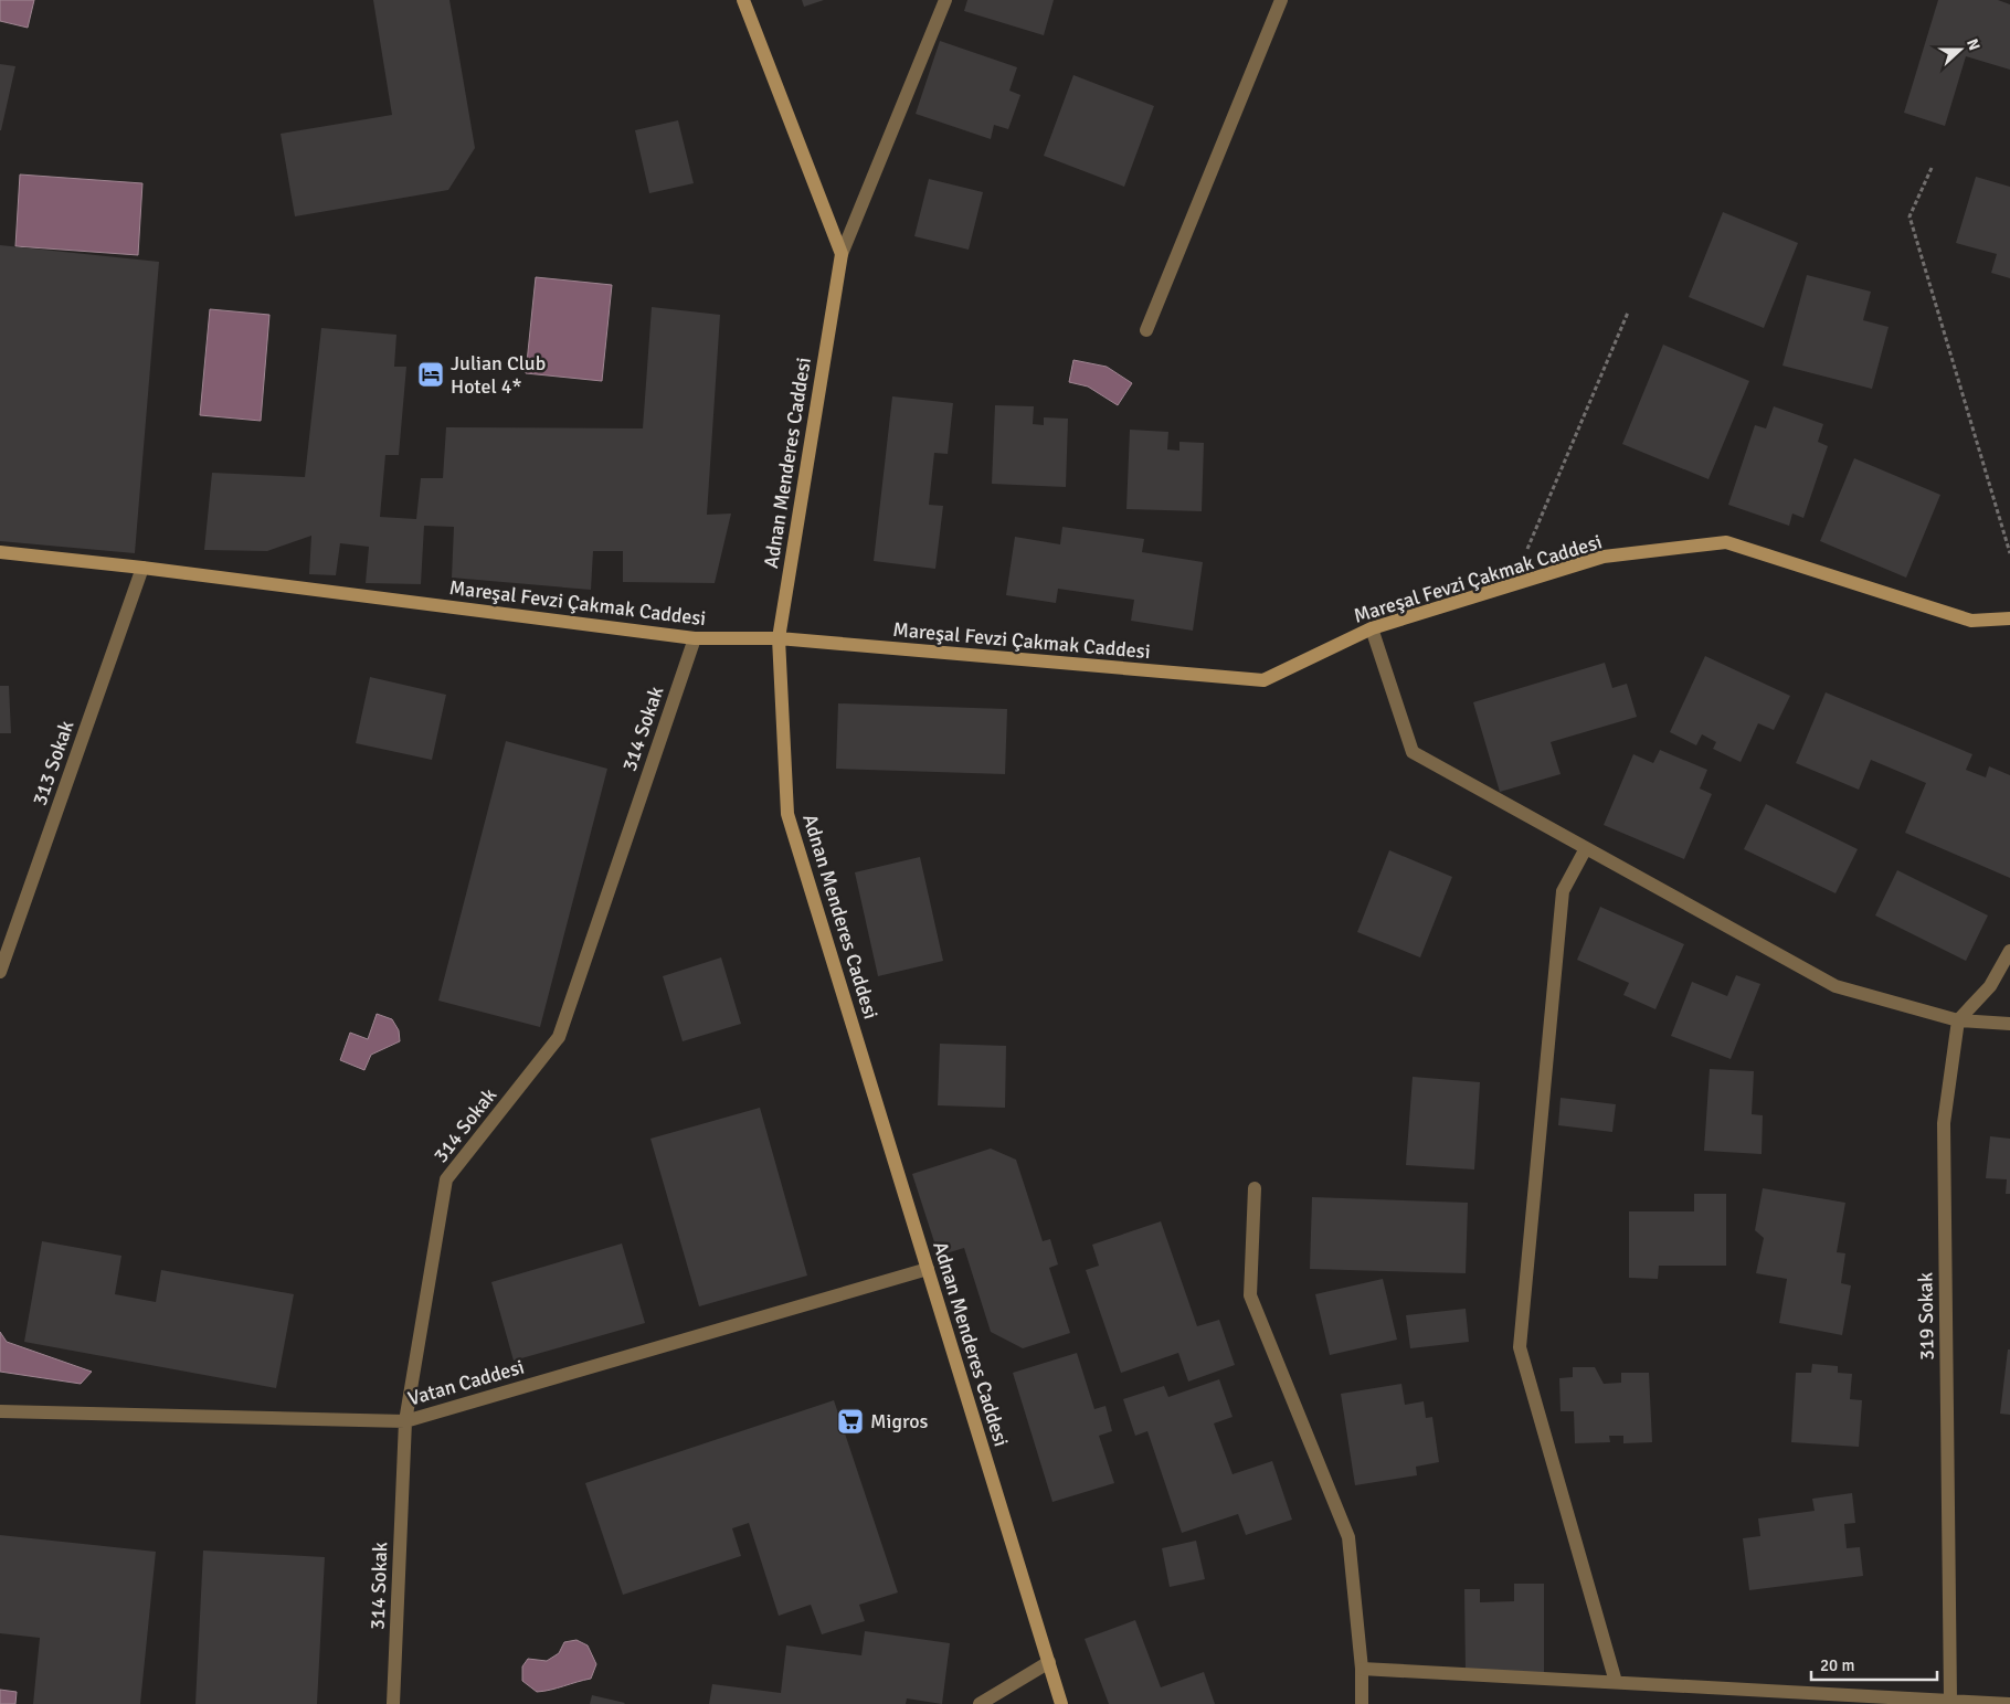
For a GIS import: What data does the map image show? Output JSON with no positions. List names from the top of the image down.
{
  "streets": {
    "street": [
      "Adnan Menderes Caddesi",
      "Mareşal Fevzi Çakmak Caddesi",
      "314 Sokak",
      "313 Sokak",
      "319 Sokak",
      "Vatan Caddesi"
    ]
  },
  "crossings": [
    ["Adnan Menderes Caddesi", "Mareşal Fevzi Çakmak Caddesi"],
    ["Adnan Menderes Caddesi", "Vatan Caddesi"],
    ["Mareşal Fevzi Çakmak Caddesi", "314 Sokak"],
    ["Mareşal Fevzi Çakmak Caddesi", "313 Sokak"],
    ["314 Sokak", "Vatan Caddesi"]
  ],
  "places": {
    "hotel": ["Julian Club Hotel 4*"],
    "supermarket": ["Migros"]
  },
  "scale_bar": "20 m",
  "north": "right"
}
